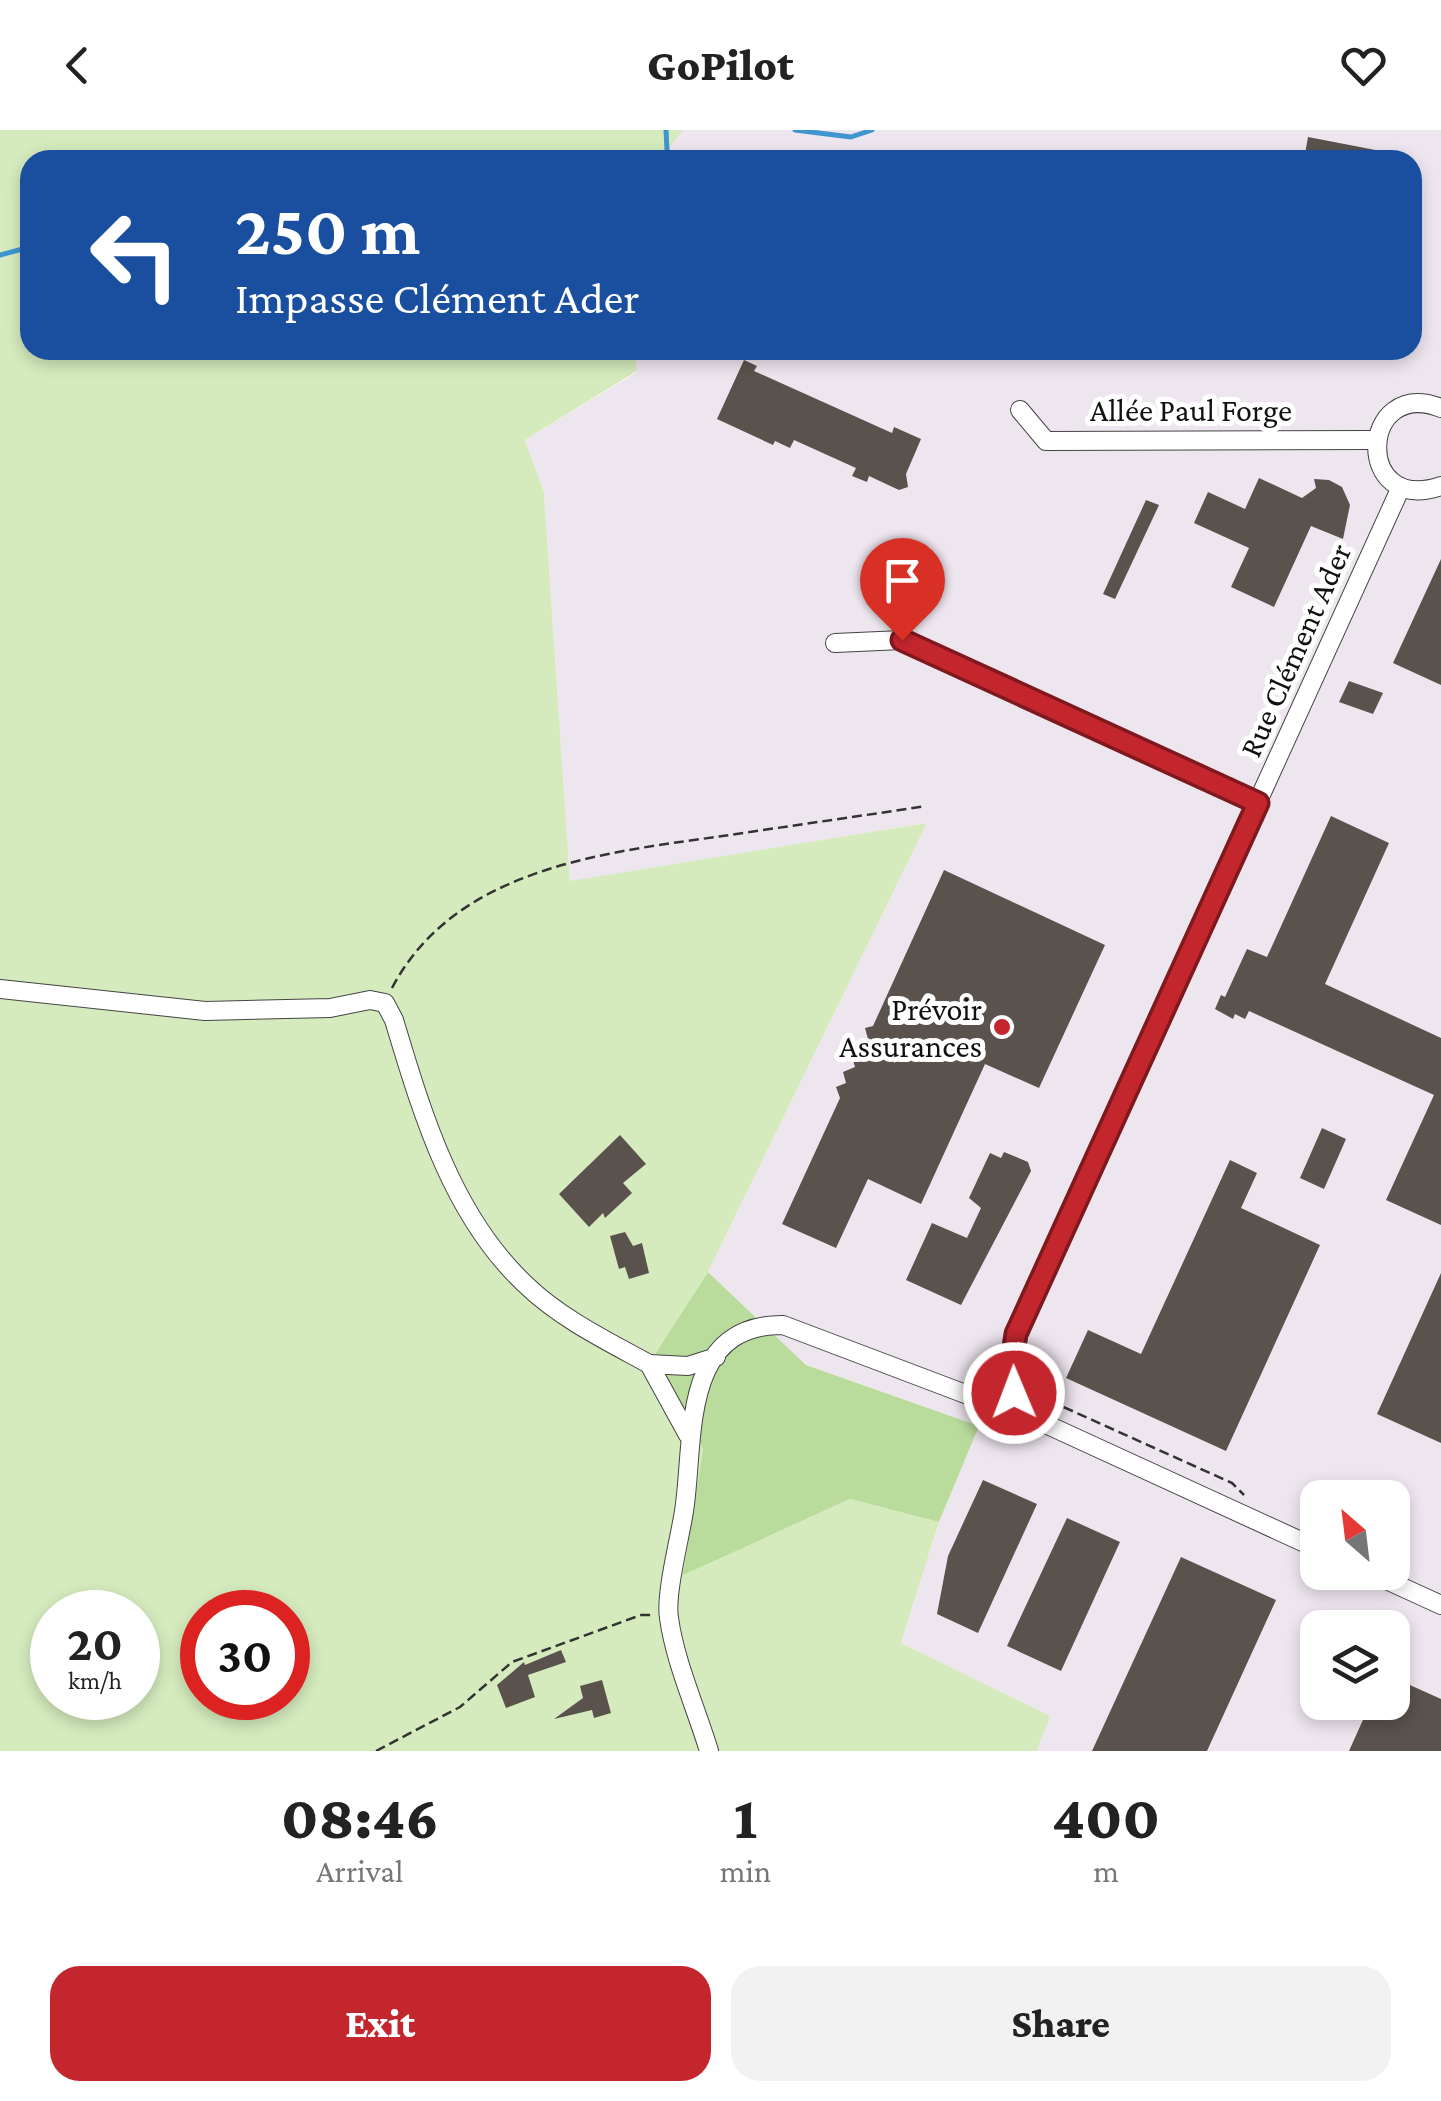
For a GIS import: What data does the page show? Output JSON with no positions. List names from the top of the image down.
{
  "streets": {
    "street": ["Allée Paul Forge", "Rue Clément Ader"]
  },
  "places": ["Prévoir Assurances"],
  "north": "top left",
  "page": {
    "header": "GoPilot",
    "turn": ["250 m", "Impasse Clément Ader"],
    "speed": "20 km/h",
    "limit": "30",
    "eta": [
      "08:46",
      "Arrival",
      "1",
      "min",
      "400",
      "m"
    ],
    "buttons": ["Exit", "Share"]
  }
}
